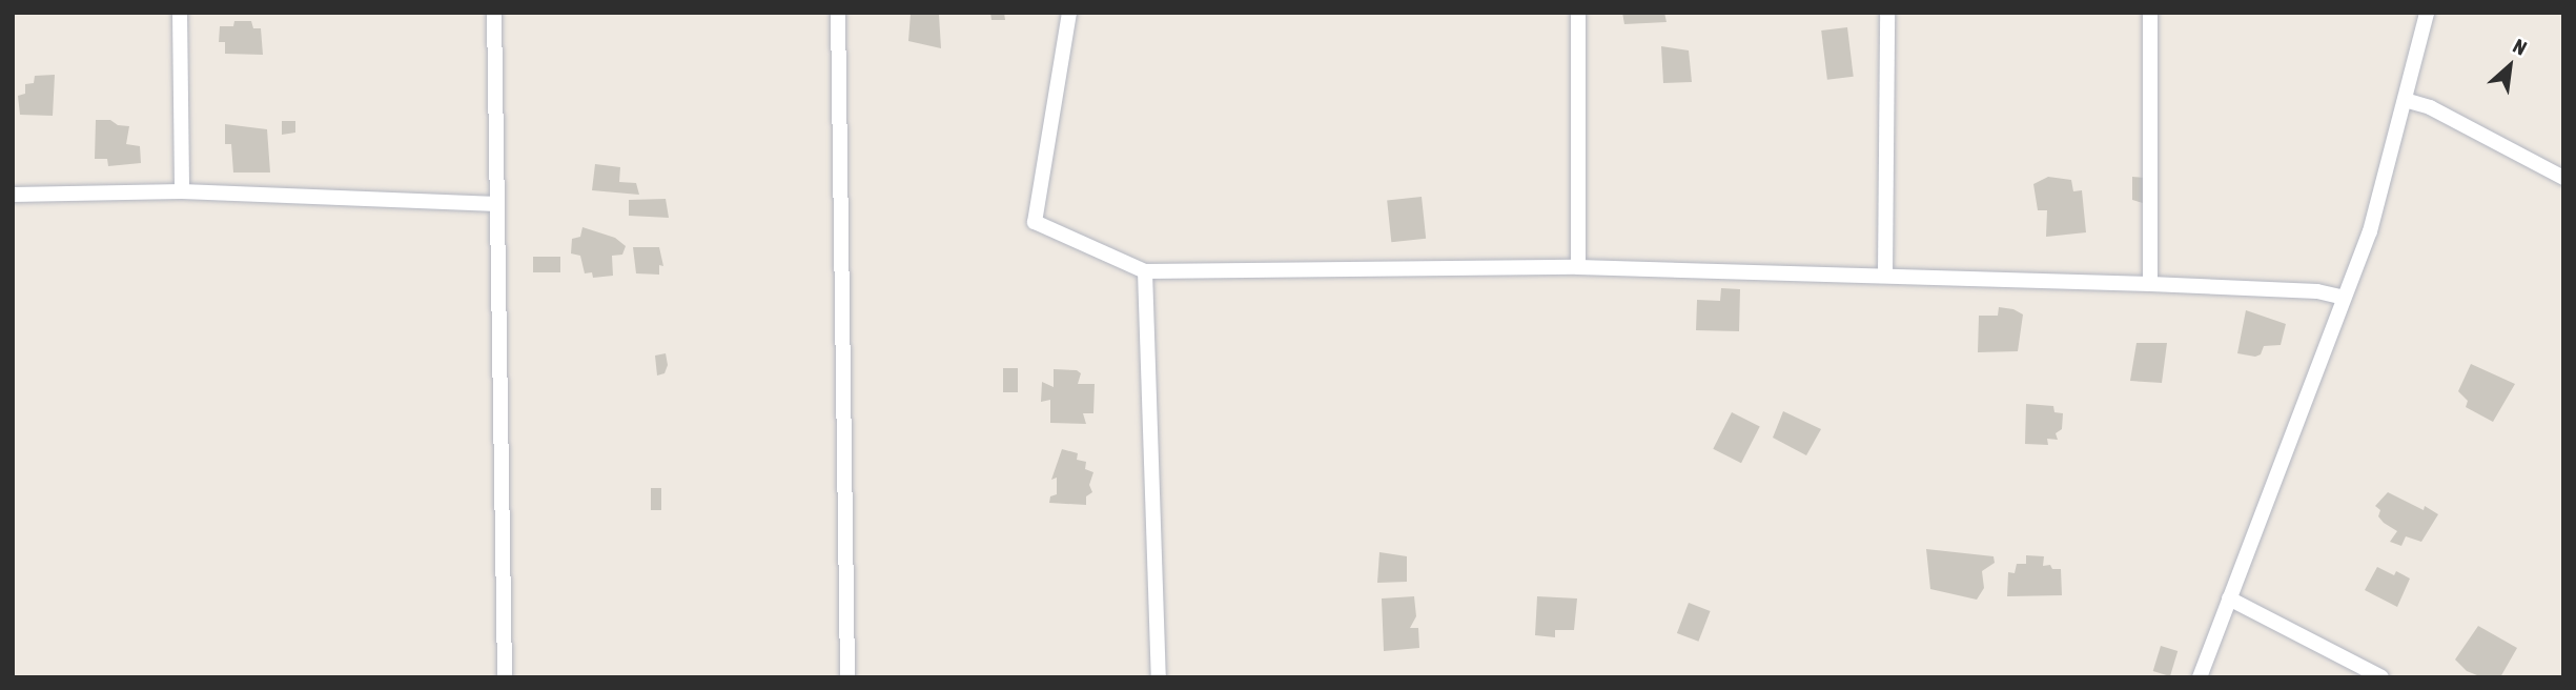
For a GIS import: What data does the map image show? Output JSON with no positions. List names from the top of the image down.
{
  "north": "top right"
}
